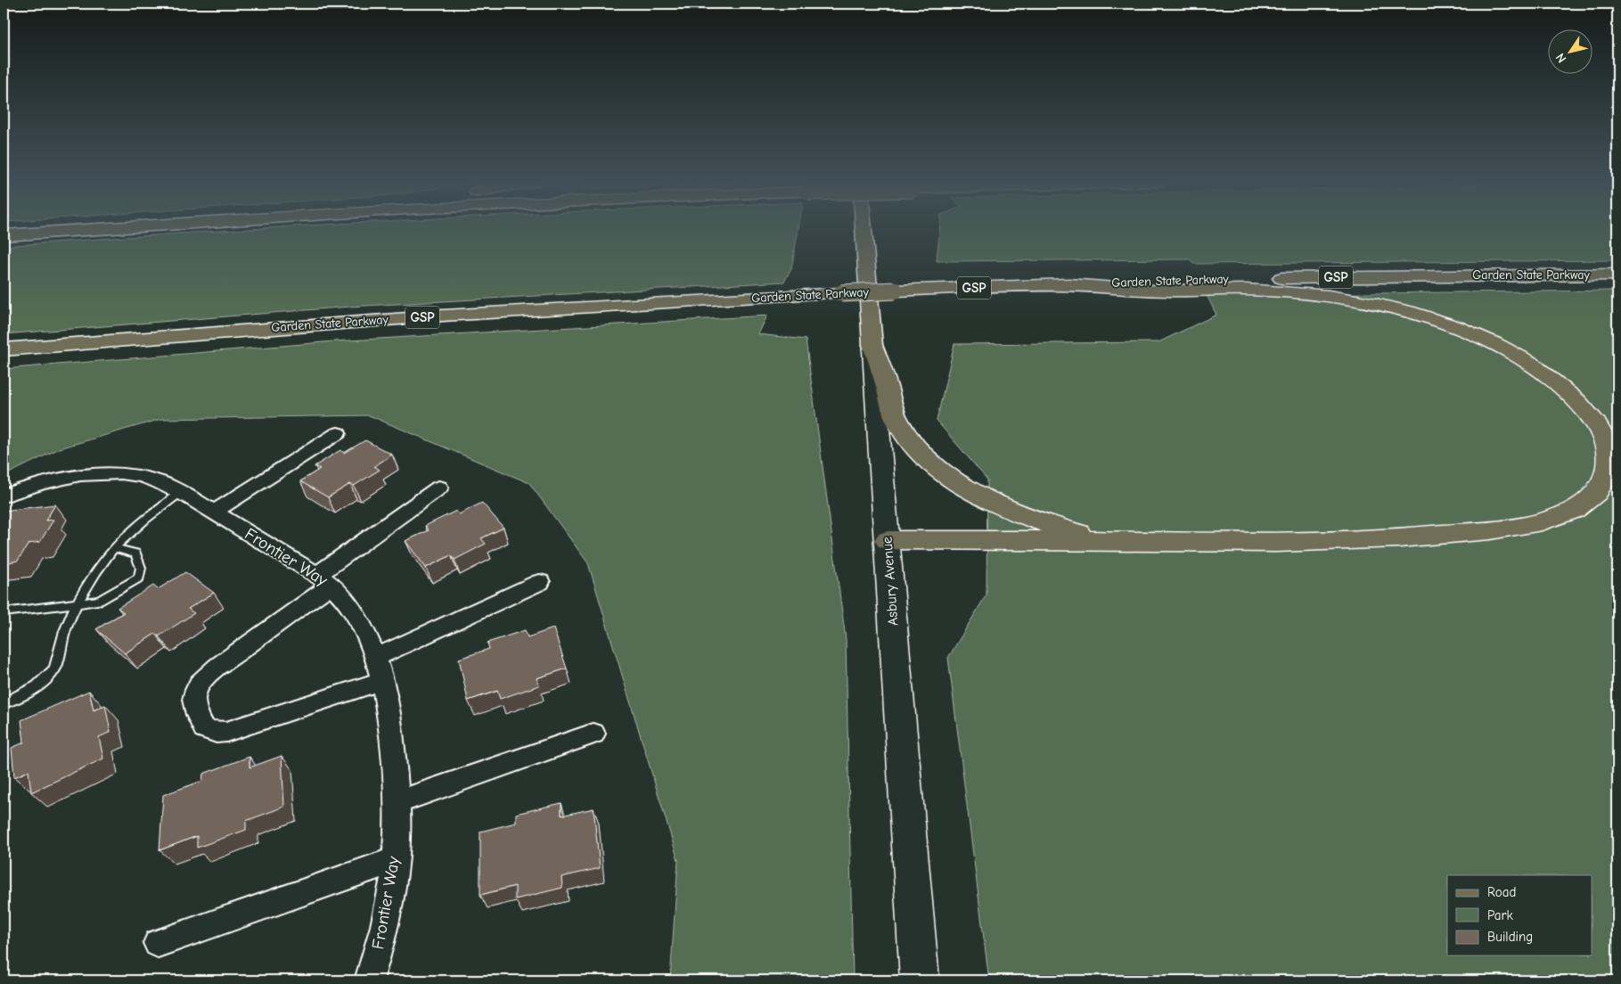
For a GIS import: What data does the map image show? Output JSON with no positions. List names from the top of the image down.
{
  "streets": {
    "main road": ["Garden State Parkway", "GSP", "Asbury Avenue"],
    "street": ["Frontier Way"]
  },
  "legend": ["Road", "Park", "Building"],
  "north": "bottom left"
}
